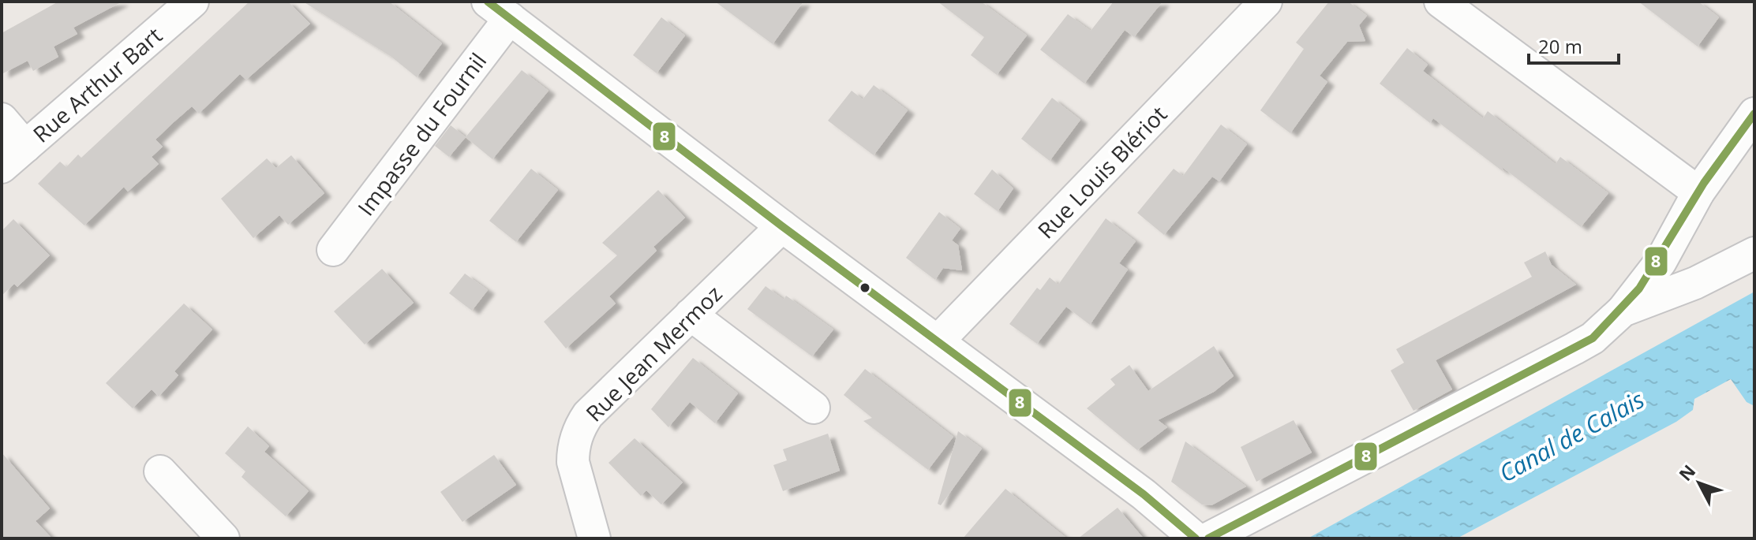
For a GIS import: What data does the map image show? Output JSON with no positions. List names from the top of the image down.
{
  "streets": {
    "street": [
      "Rue Arthur Bart",
      "Impasse du Fournil",
      "Rue Louis Blériot",
      "Rue Jean Mermoz"
    ]
  },
  "water": ["Canal de Calais"],
  "lines": ["transit line 8"],
  "scale_bar": "20 m",
  "north": "top left"
}
